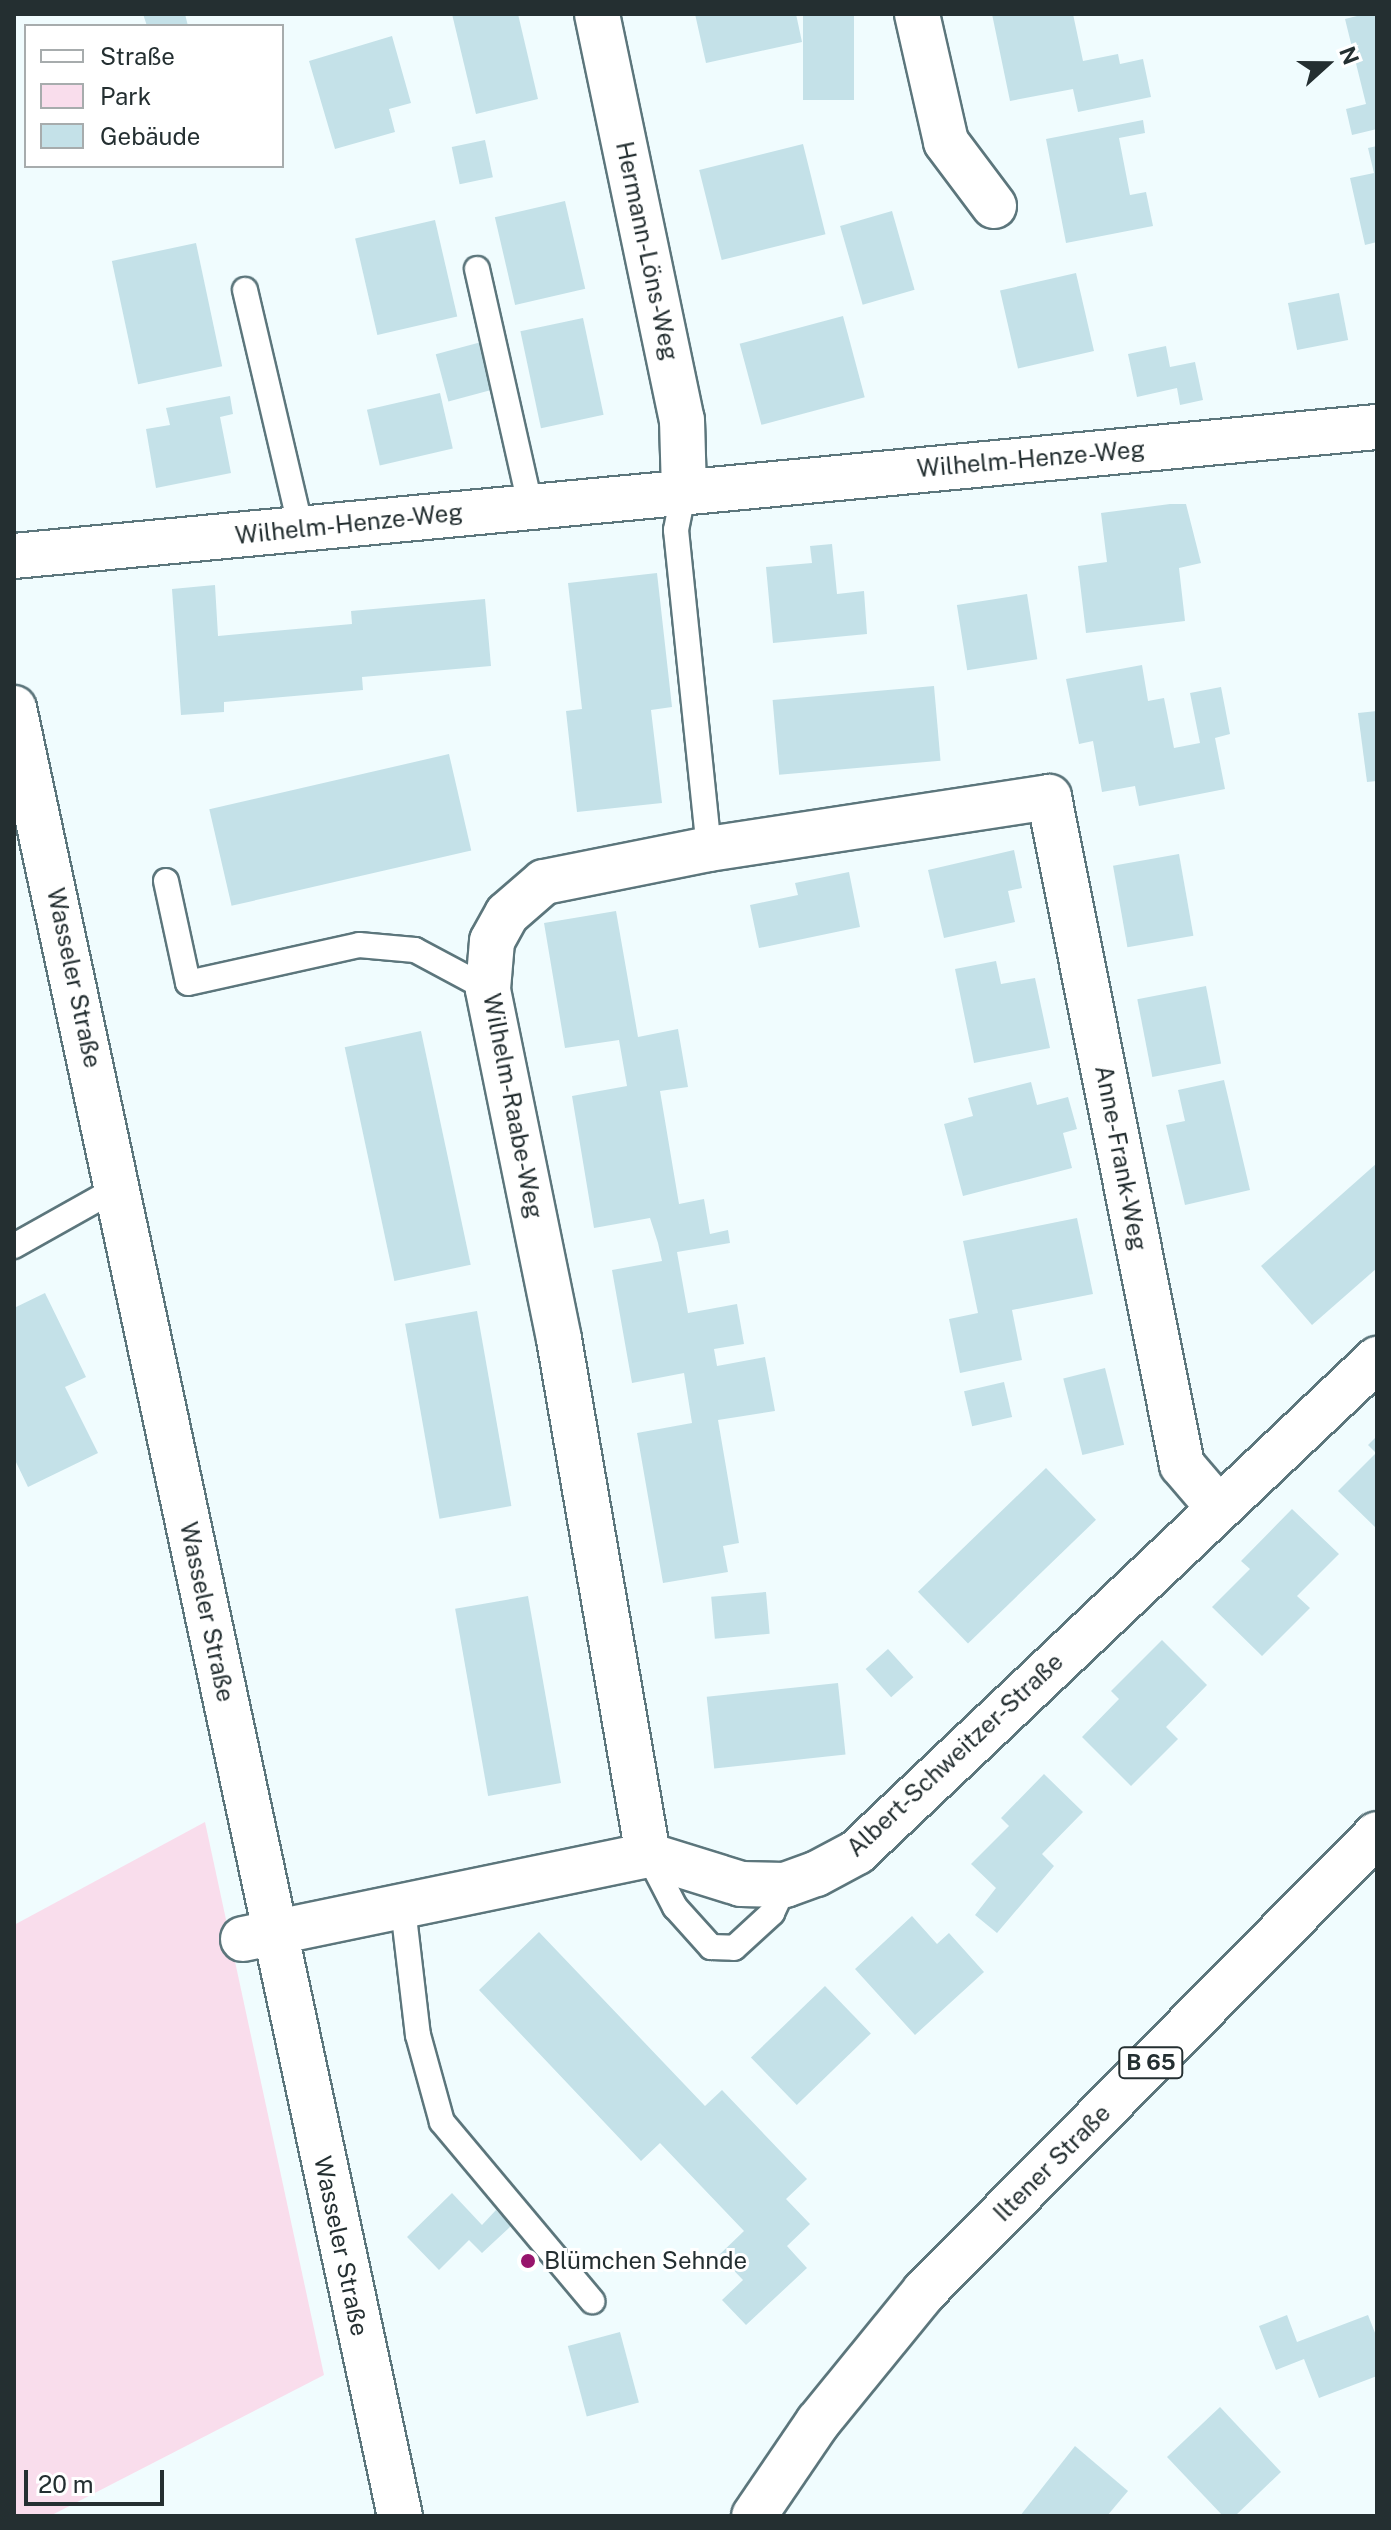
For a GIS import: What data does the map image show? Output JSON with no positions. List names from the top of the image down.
{
  "streets": {
    "street": [
      "Hermann-Löns-Weg",
      "Wilhelm-Henze-Weg",
      "Wasseler Straße",
      "Wilhelm-Raabe-Weg",
      "Anne-Frank-Weg",
      "Albert-Schweitzer-Straße",
      "B 65",
      "Iltener Straße"
    ]
  },
  "crossings": [
    ["Hermann-Löns-Weg", "Wilhelm-Henze-Weg"],
    ["Wasseler Straße", "Albert-Schweitzer-Straße"],
    ["Wilhelm-Raabe-Weg", "Anne-Frank-Weg"],
    ["Wilhelm-Raabe-Weg", "Albert-Schweitzer-Straße"],
    ["Anne-Frank-Weg", "Albert-Schweitzer-Straße"]
  ],
  "places": ["Blümchen Sehnde"],
  "legend": ["Straße", "Park", "Gebäude"],
  "scale_bar": "20 m",
  "north": "right"
}
